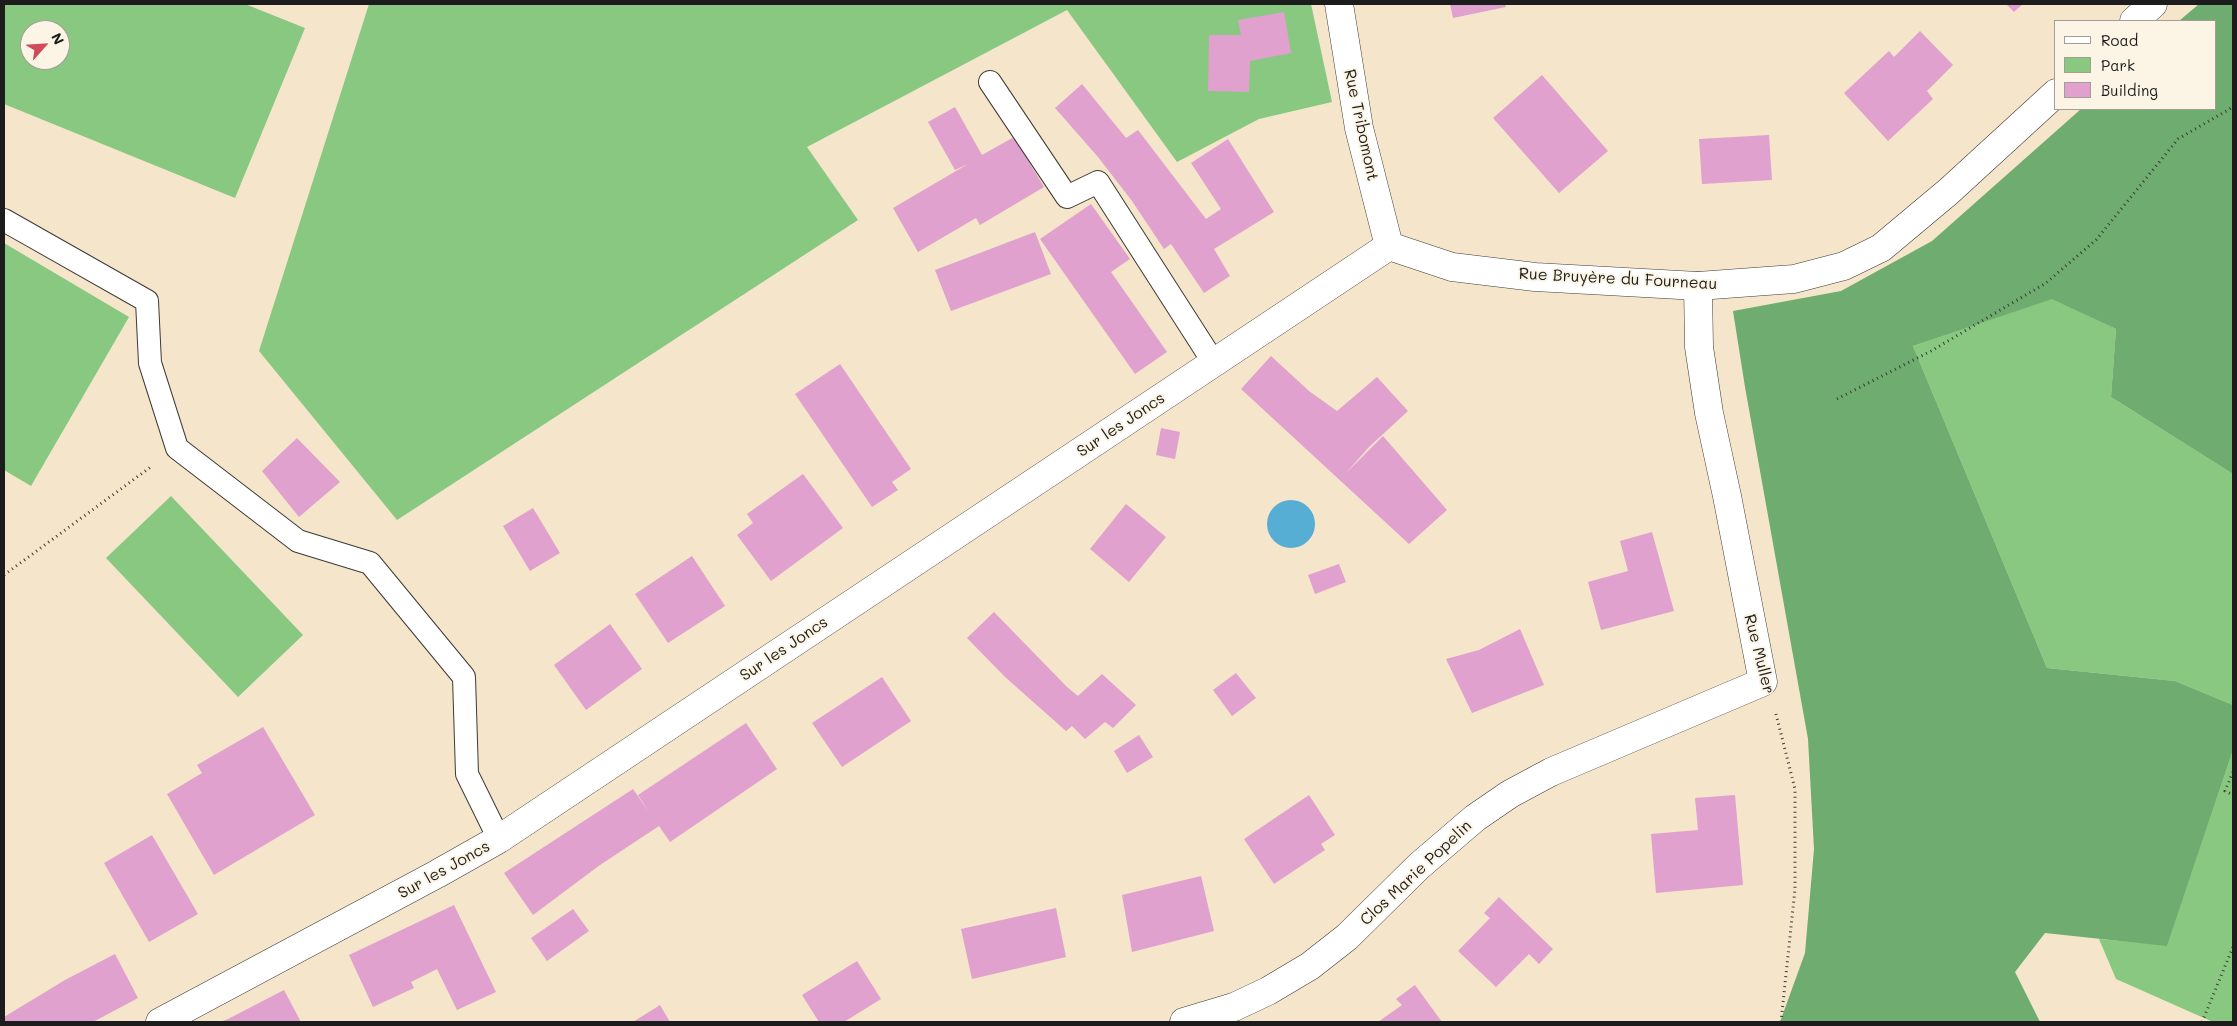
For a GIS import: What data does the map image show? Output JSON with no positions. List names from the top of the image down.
{
  "streets": {
    "street": [
      "Rue Tribomont",
      "Rue Bruyère du Fourneau",
      "Sur les Joncs",
      "Rue Muller",
      "Clos Marie Popelin"
    ]
  },
  "crossings": [
    ["Rue Tribomont", "Rue Bruyère du Fourneau"],
    ["Rue Tribomont", "Sur les Joncs"],
    ["Rue Bruyère du Fourneau", "Sur les Joncs"],
    ["Rue Bruyère du Fourneau", "Rue Muller"],
    ["Rue Muller", "Clos Marie Popelin"]
  ],
  "legend": ["Road", "Park", "Building"],
  "north": "top right"
}
